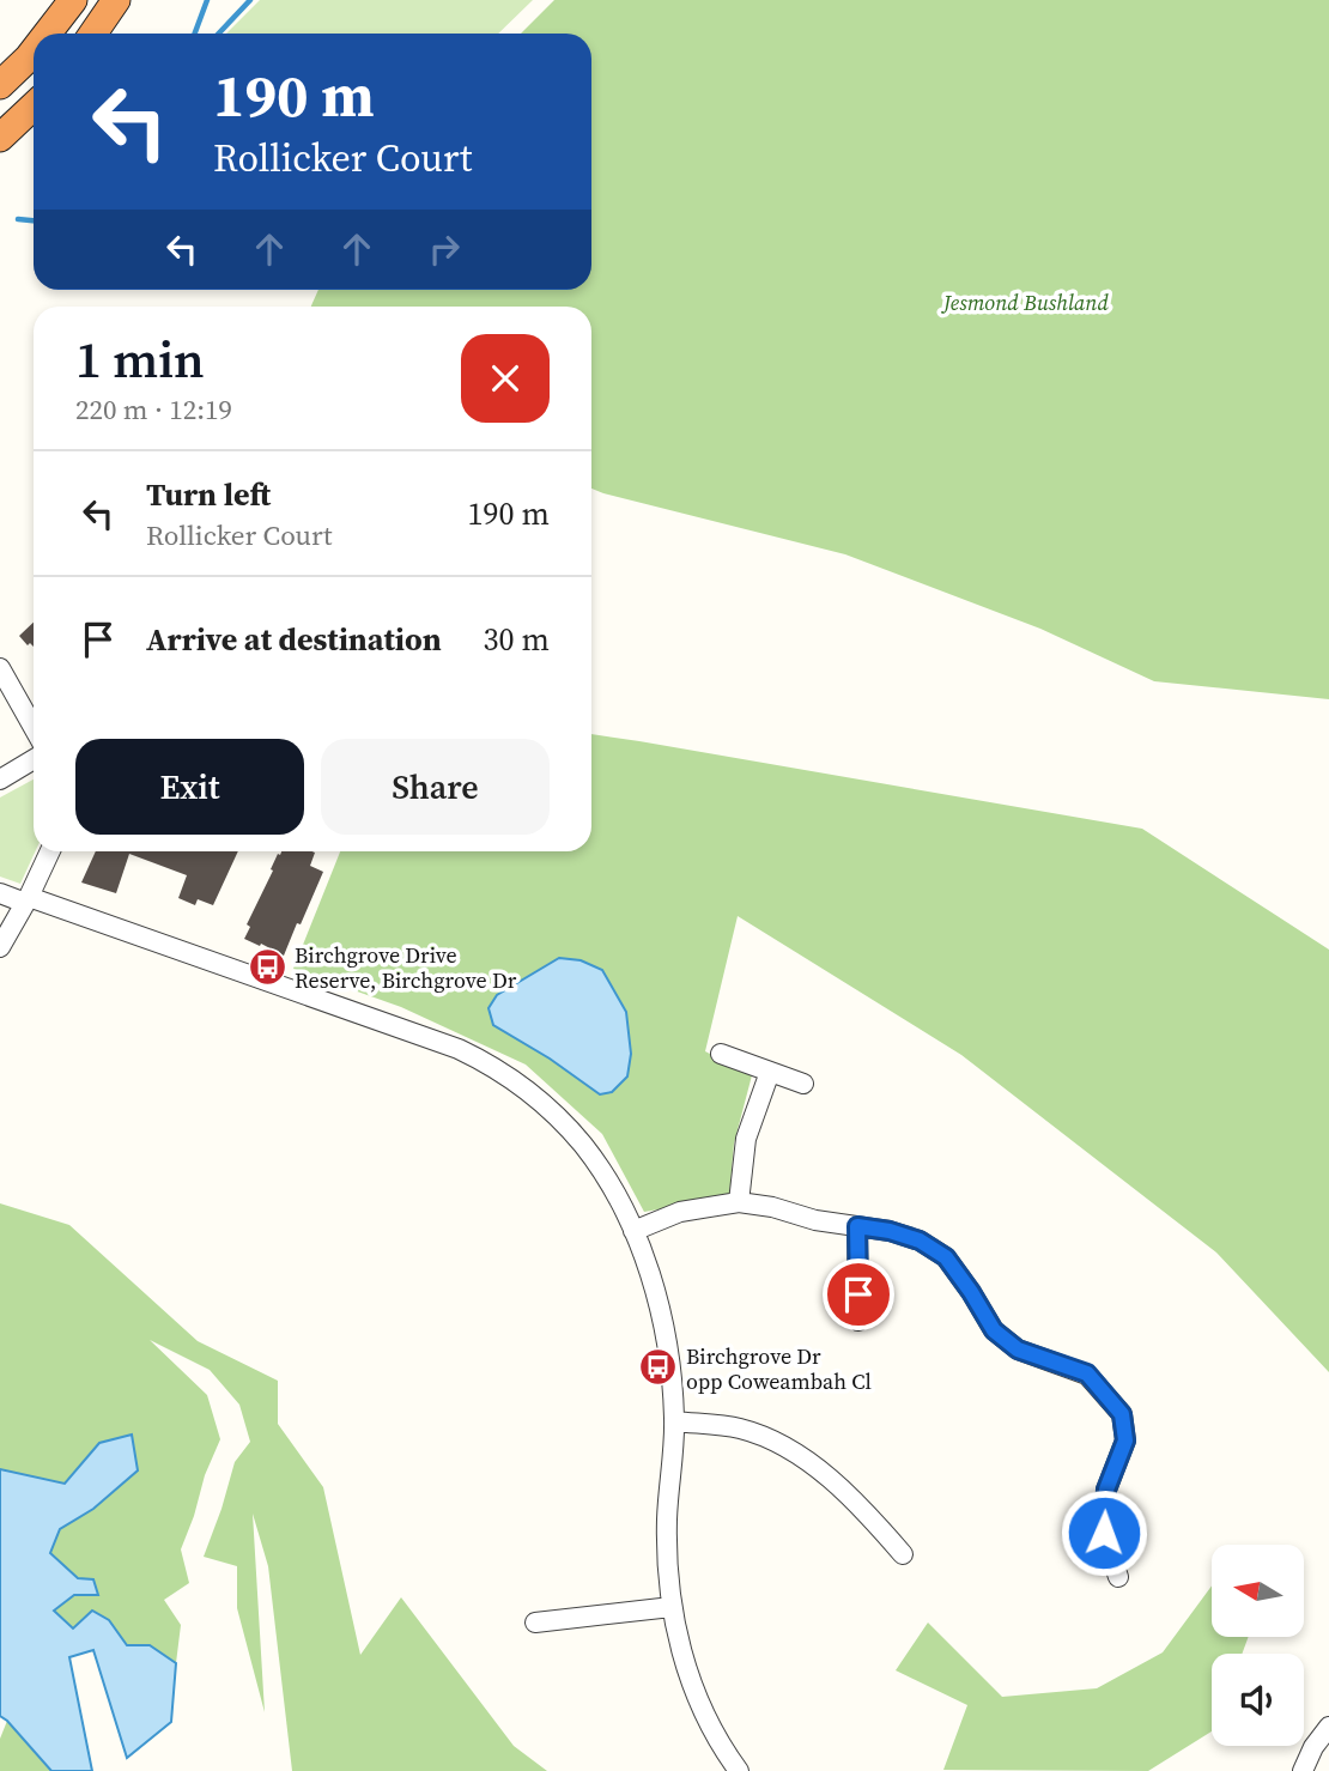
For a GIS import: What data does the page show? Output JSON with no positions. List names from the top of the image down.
{
  "parks": ["Jesmond Bushland"],
  "places": {
    "bus stop": ["Birchgrove Drive Reserve, Birchgrove Dr", "Birchgrove Dr opp Coweambah Cl"]
  },
  "north": "left",
  "page": {
    "turn": ["190 m", "Rollicker Court"],
    "heading": ["1 min", "220 m · 12:19"],
    "list": [
      {
        "name": "Turn left",
        "note": "Rollicker Court",
        "value": "190 m"
      },
      {
        "name": "Arrive at destination",
        "value": "30 m"
      }
    ],
    "buttons": ["Exit", "Share"]
  }
}
